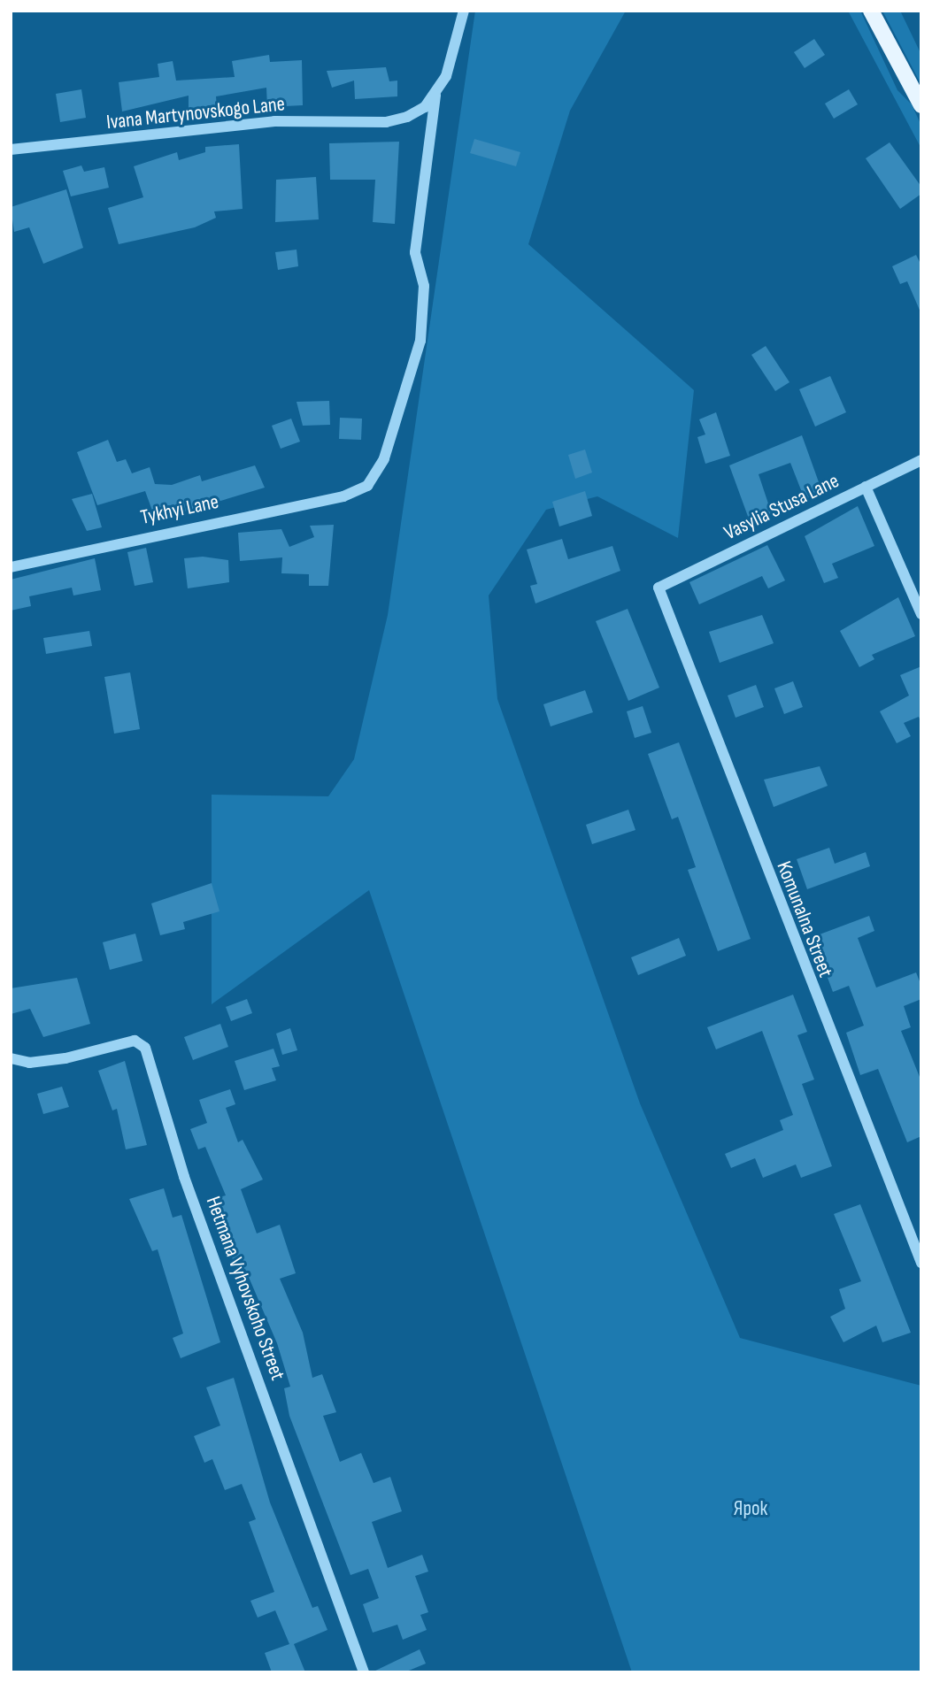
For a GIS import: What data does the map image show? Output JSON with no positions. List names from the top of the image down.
{
  "streets": {
    "street": [
      "Ivana Martynovskogo Lane",
      "Vasylia Stusa Lane",
      "Tykhyi Lane",
      "Komunalna Street",
      "Hetmana Vyhovskoho Street"
    ]
  },
  "crossings": [
    ["Ivana Martynovskogo Lane", "Tykhyi Lane"],
    ["Vasylia Stusa Lane", "Komunalna Street"]
  ],
  "parks": ["Ярок"]
}
